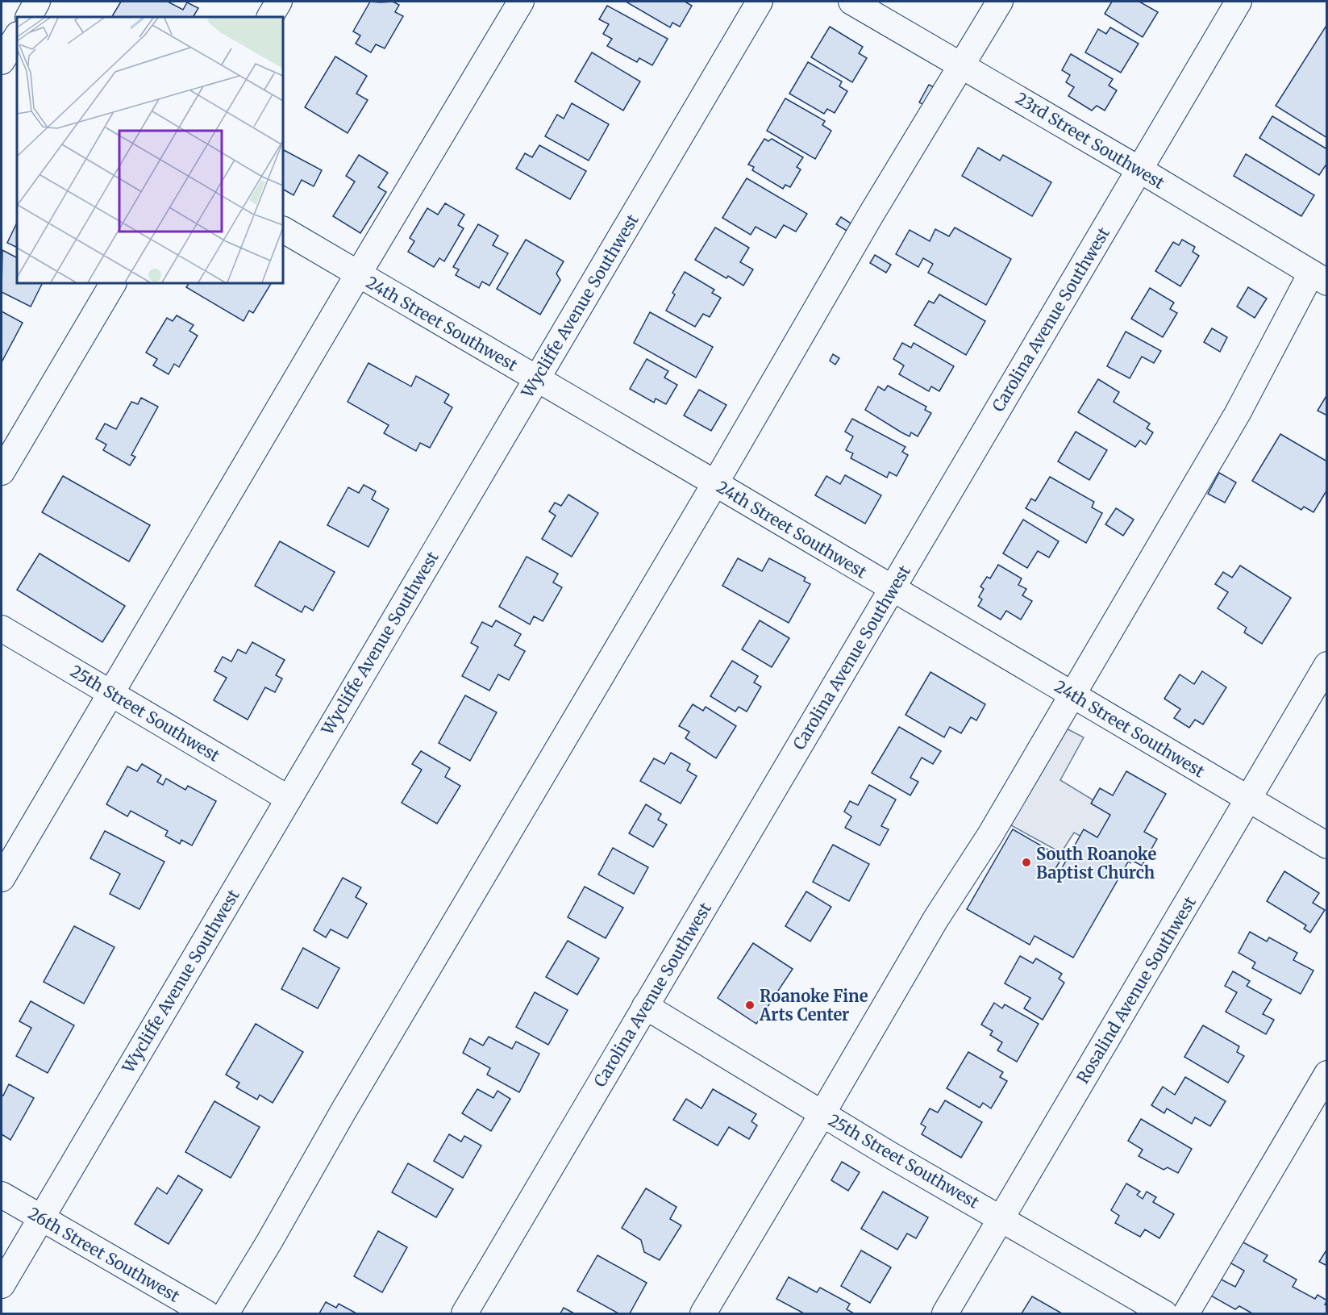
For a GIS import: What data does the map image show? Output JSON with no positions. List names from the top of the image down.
{
  "streets": {
    "street": [
      "23rd Street Southwest",
      "Wycliffe Avenue Southwest",
      "Carolina Avenue Southwest",
      "24th Street Southwest",
      "25th Street Southwest",
      "Rosalind Avenue Southwest",
      "26th Street Southwest"
    ]
  },
  "crossings": [
    ["23rd Street Southwest", "Carolina Avenue Southwest"],
    ["Wycliffe Avenue Southwest", "24th Street Southwest"],
    ["Wycliffe Avenue Southwest", "25th Street Southwest"],
    ["Wycliffe Avenue Southwest", "26th Street Southwest"],
    ["Carolina Avenue Southwest", "24th Street Southwest"],
    ["Carolina Avenue Southwest", "25th Street Southwest"],
    ["24th Street Southwest", "Rosalind Avenue Southwest"],
    ["25th Street Southwest", "Rosalind Avenue Southwest"]
  ],
  "places": ["South Roanoke Baptist Church", "Roanoke Fine Arts Center"]
}
